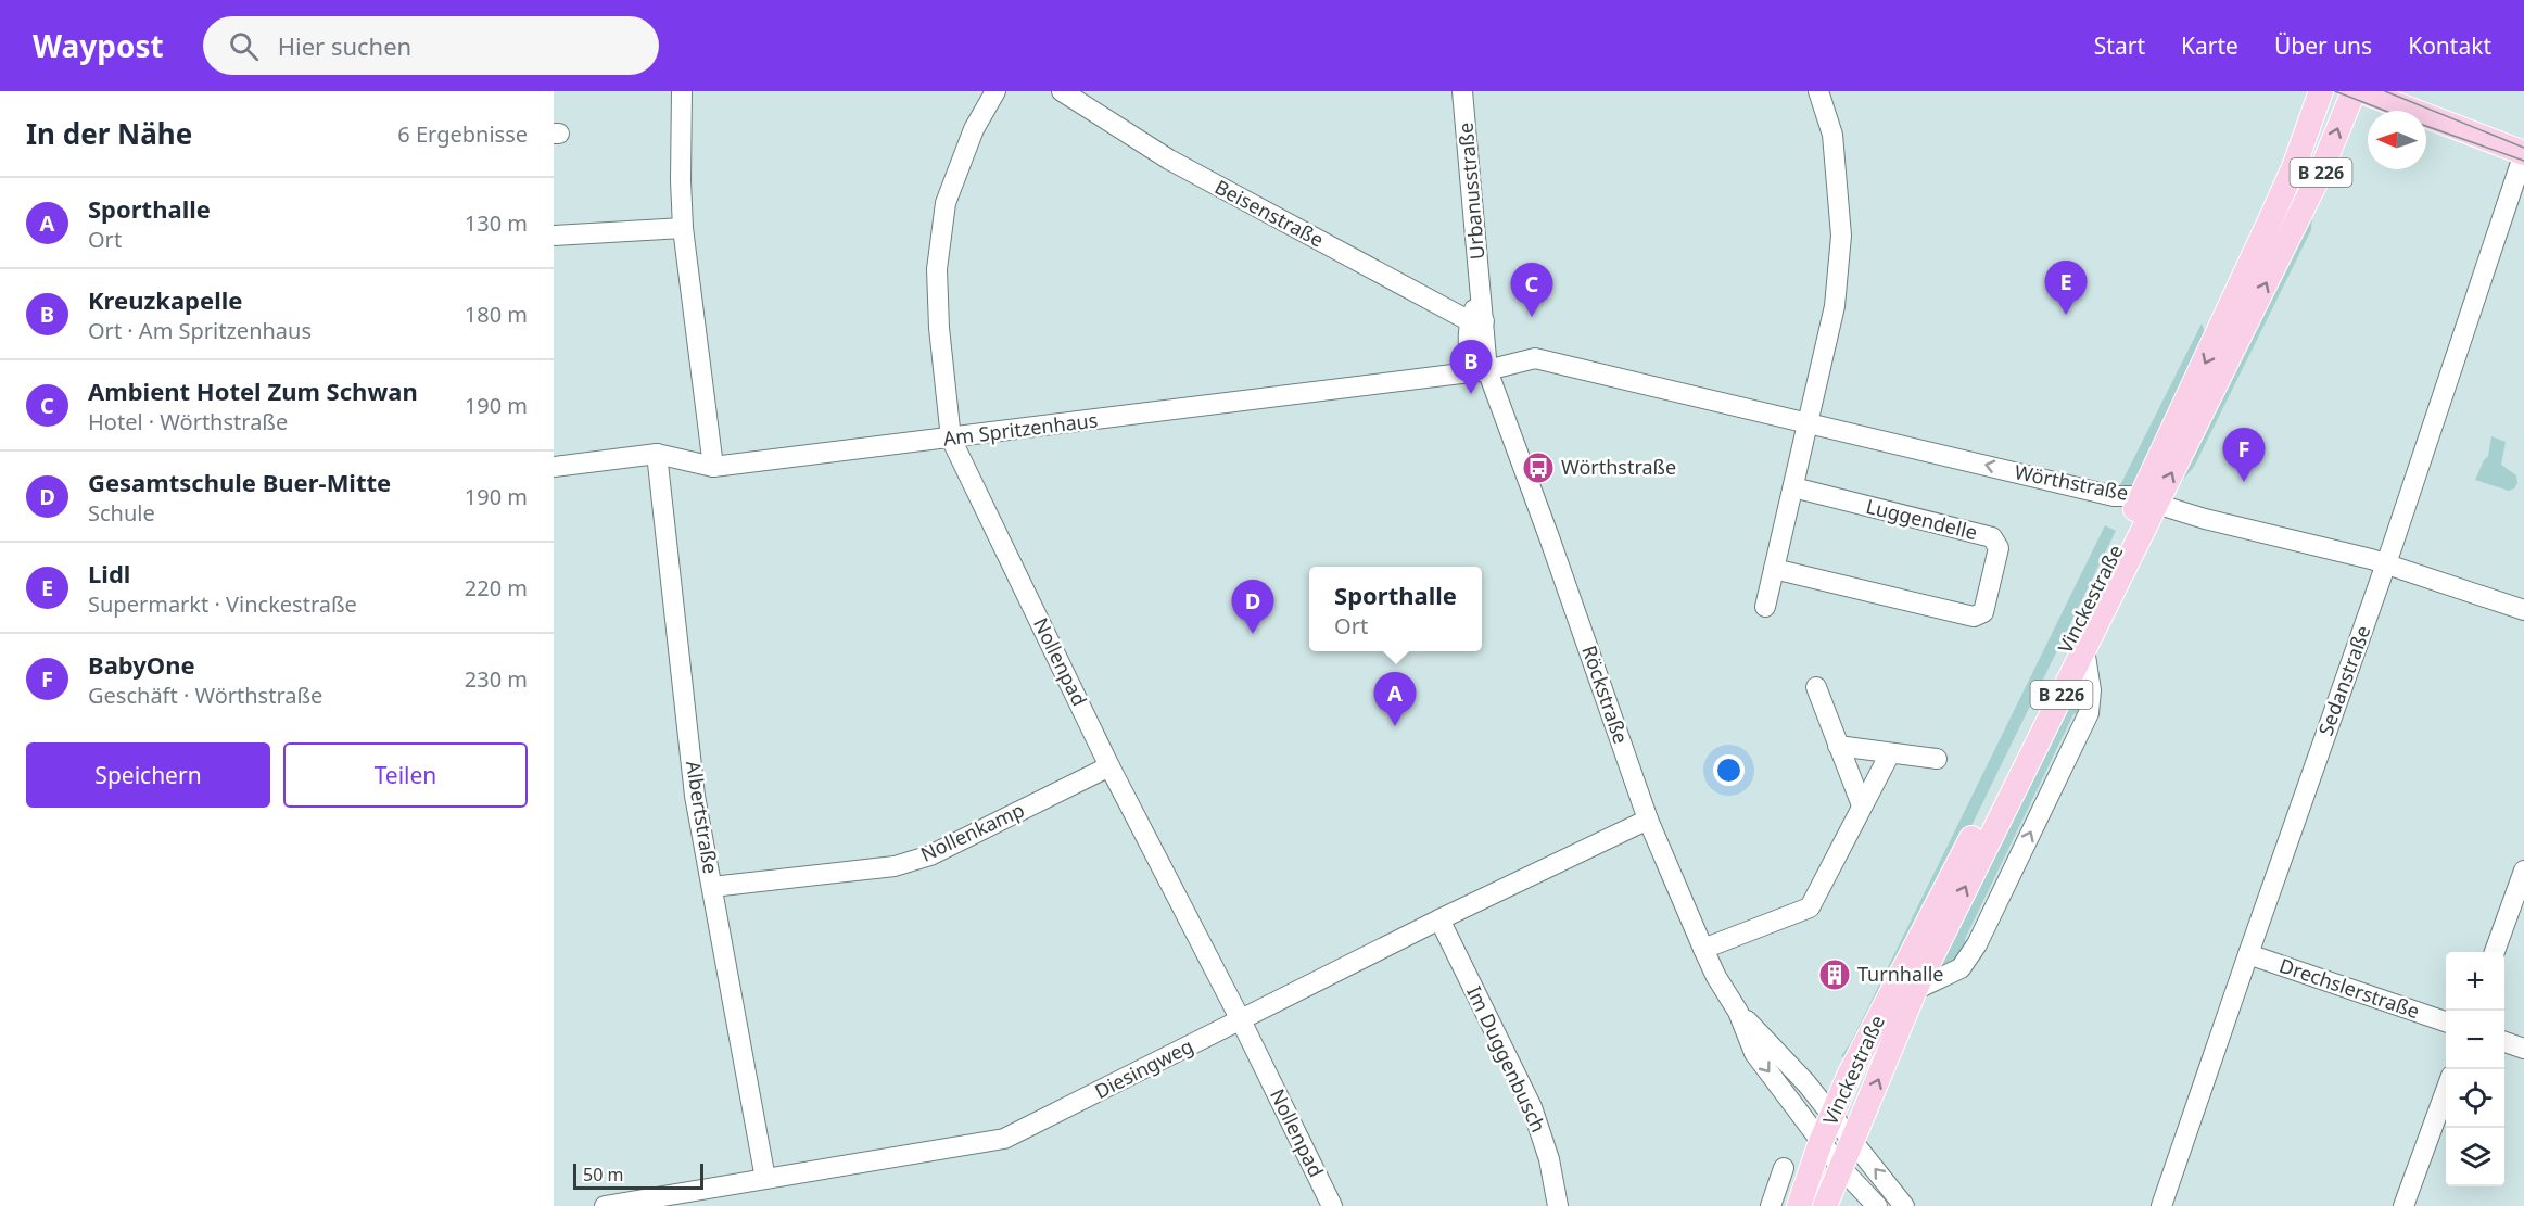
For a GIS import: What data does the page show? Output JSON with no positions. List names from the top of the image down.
{
  "streets": {
    "main road": ["B 226", "Vinckestraße"],
    "street": [
      "Urbanusstraße",
      "Beisenstraße",
      "Am Spritzenhaus",
      "Wörthstraße",
      "Luggendelle",
      "Nollenpad",
      "Sedanstraße",
      "Röckstraße",
      "Albertstraße",
      "Nollenkamp",
      "Drechslerstraße",
      "Im Duggenbusch",
      "Diesingweg"
    ]
  },
  "crossings": [
    ["Urbanusstraße", "Beisenstraße"],
    ["Urbanusstraße", "Am Spritzenhaus"],
    ["Urbanusstraße", "Wörthstraße"],
    ["Urbanusstraße", "Röckstraße"],
    ["Am Spritzenhaus", "Wörthstraße"],
    ["Am Spritzenhaus", "Nollenpad"],
    ["Am Spritzenhaus", "Röckstraße"],
    ["Am Spritzenhaus", "Albertstraße"],
    ["Wörthstraße", "Vinckestraße"],
    ["Wörthstraße", "Sedanstraße"],
    ["Wörthstraße", "Röckstraße"],
    ["Vinckestraße", "Röckstraße"],
    ["Nollenpad", "Nollenkamp"],
    ["Nollenpad", "Diesingweg"],
    ["Sedanstraße", "Drechslerstraße"],
    ["Röckstraße", "Diesingweg"],
    ["Albertstraße", "Nollenkamp"],
    ["Albertstraße", "Diesingweg"],
    ["Im Duggenbusch", "Diesingweg"]
  ],
  "places": {
    "bus stop": ["Wörthstraße"],
    "building": ["Turnhalle"]
  },
  "scale_bar": "50 m",
  "north": "left",
  "page": {
    "header": "Waypost",
    "search": "Hier suchen",
    "nav": [
      "Start",
      "Karte",
      "Über uns",
      "Kontakt"
    ],
    "heading": ["In der Nähe", "6 Ergebnisse"],
    "list": [
      {
        "mark": "A",
        "name": "Sporthalle",
        "note": "Ort",
        "value": "130 m"
      },
      {
        "mark": "B",
        "name": "Kreuzkapelle",
        "note": "Ort · Am Spritzenhaus",
        "value": "180 m"
      },
      {
        "mark": "C",
        "name": "Ambient Hotel Zum Schwan",
        "note": "Hotel · Wörthstraße",
        "value": "190 m"
      },
      {
        "mark": "D",
        "name": "Gesamtschule Buer-Mitte",
        "note": "Schule",
        "value": "190 m"
      },
      {
        "mark": "E",
        "name": "Lidl",
        "note": "Supermarkt · Vinckestraße",
        "value": "220 m"
      },
      {
        "mark": "F",
        "name": "BabyOne",
        "note": "Geschäft · Wörthstraße",
        "value": "230 m"
      }
    ],
    "pins": [
      "E",
      "C",
      "B",
      "F",
      "D",
      "A"
    ],
    "popup": ["Sporthalle", "Ort"],
    "buttons": ["Speichern", "Teilen"],
    "map_buttons": ["+", "−"],
    "scale": "50 m"
  }
}
